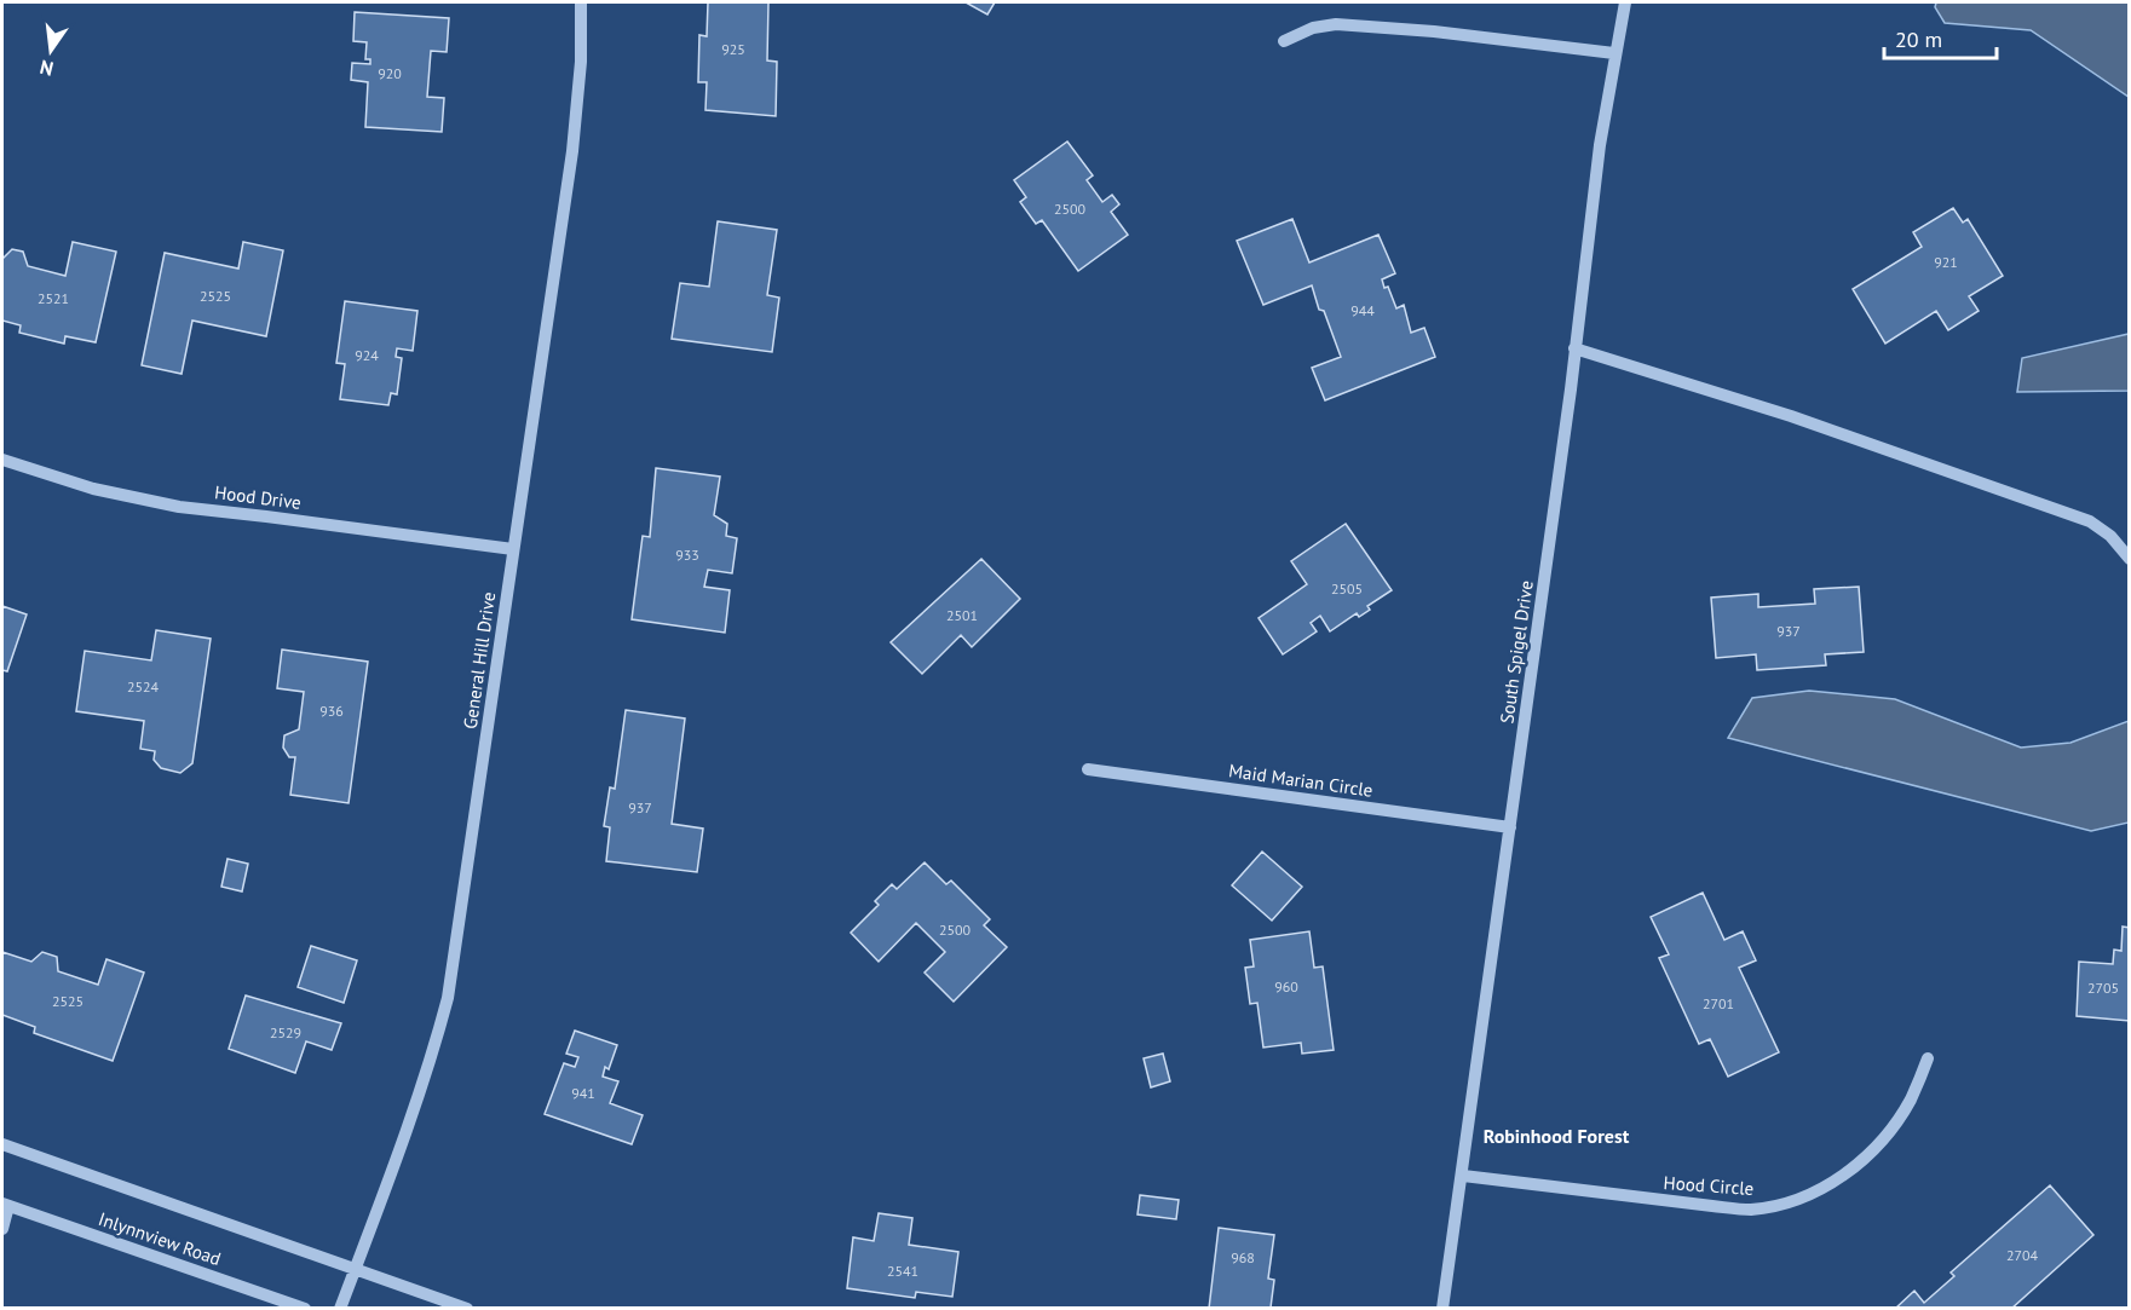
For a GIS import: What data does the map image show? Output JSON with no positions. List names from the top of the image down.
{
  "streets": {
    "street": [
      "Hood Drive",
      "South Spigel Drive",
      "General Hill Drive",
      "Maid Marian Circle",
      "Hood Circle",
      "Inlynnview Road"
    ]
  },
  "crossings": [
    ["Hood Drive", "General Hill Drive"],
    ["South Spigel Drive", "Maid Marian Circle"],
    ["South Spigel Drive", "Hood Circle"]
  ],
  "districts": ["Robinhood Forest"],
  "house_numbers": [
    "925",
    "920",
    "2500",
    "921",
    "2525",
    "2521",
    "944",
    "924",
    "933",
    "2505",
    "2501",
    "937",
    "2524",
    "936",
    "937",
    "2500",
    "960",
    "2705",
    "2525",
    "2701",
    "2529",
    "941",
    "2704",
    "968",
    "2541"
  ],
  "scale_bar": "20 m",
  "north": "bottom"
}
